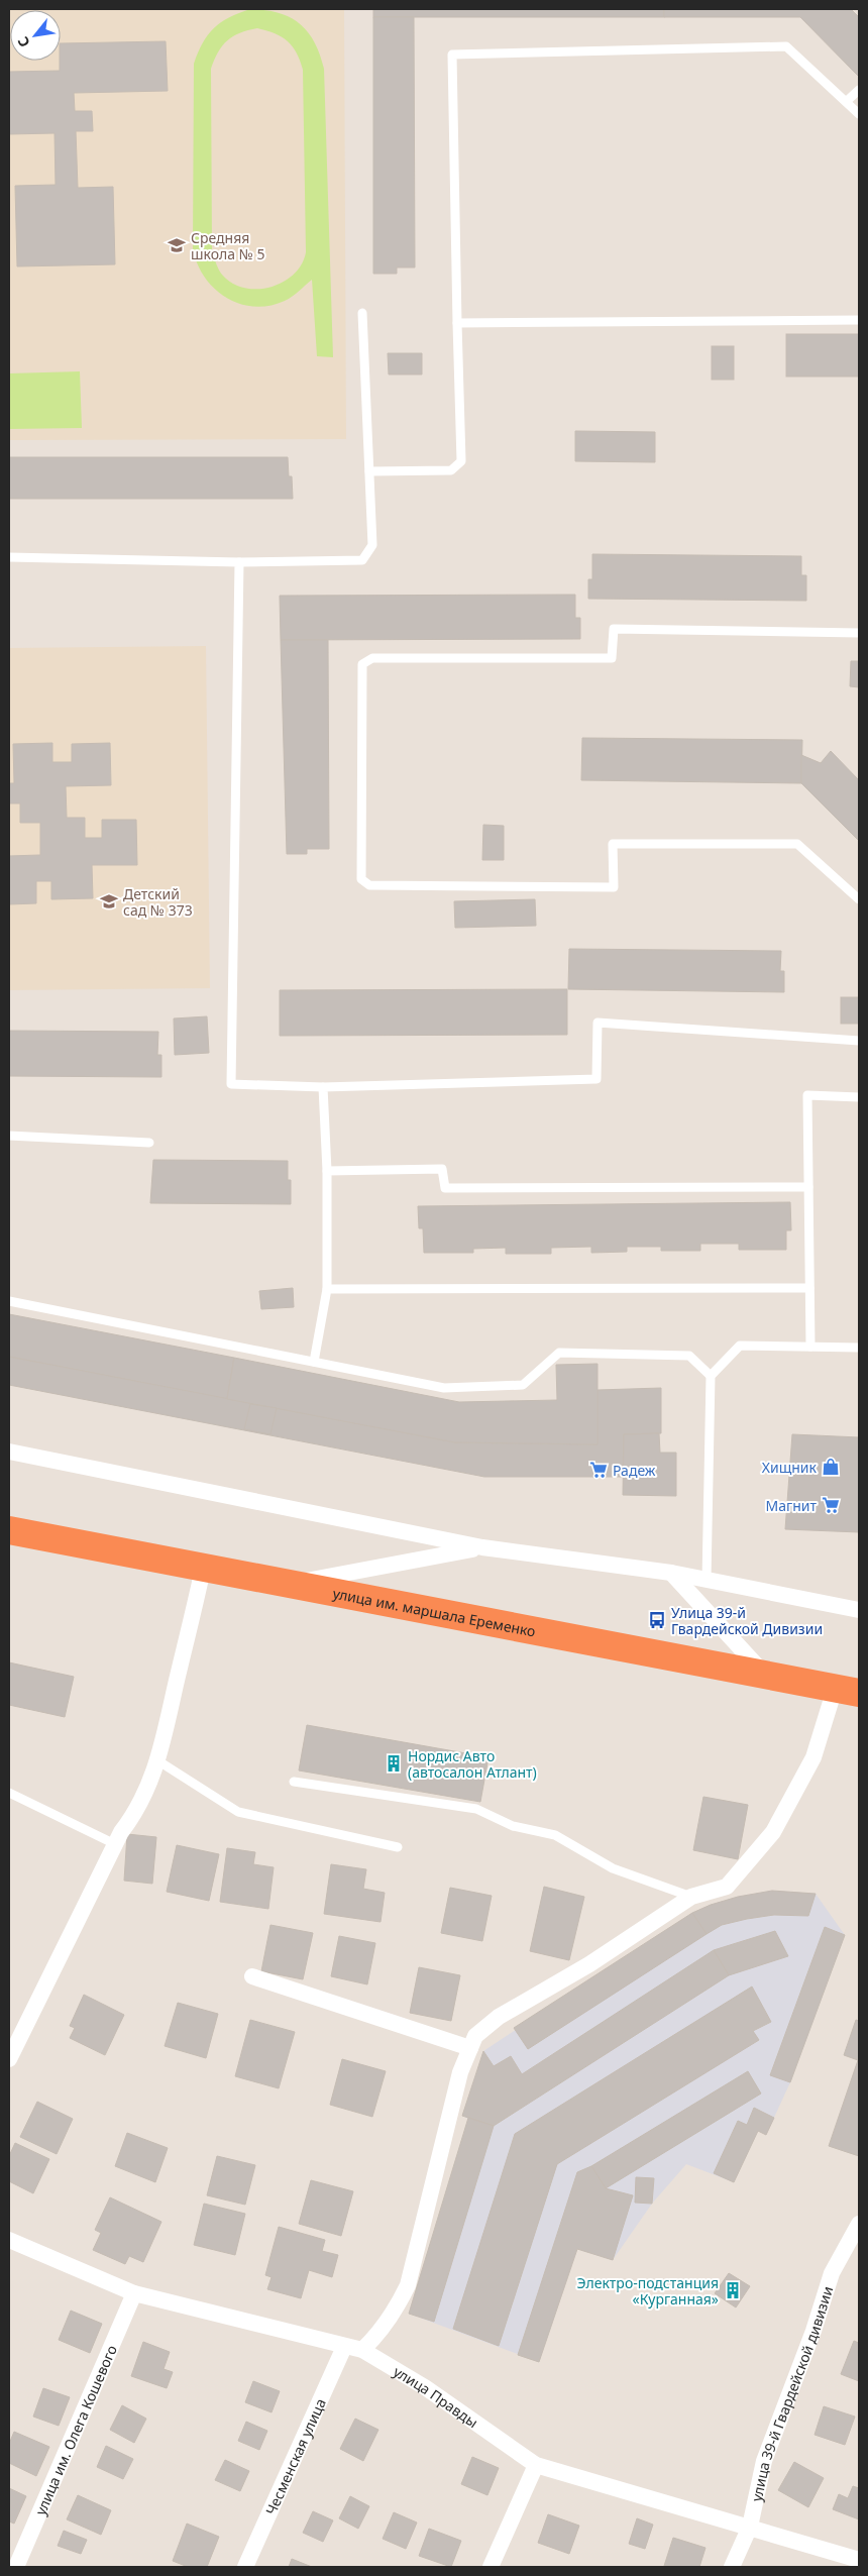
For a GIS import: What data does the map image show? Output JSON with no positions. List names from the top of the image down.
{
  "streets": {
    "highway": ["улица им. маршала Еременко"],
    "street": [
      "улица 39-й Гвардейской дивизии",
      "улица Правды",
      "улица им. Олега Кошевого",
      "Чесменская улица"
    ]
  },
  "crossings": [
    ["улица 39-й Гвардейской дивизии", "улица Правды"],
    ["улица Правды", "улица им. Олега Кошевого"],
    ["улица Правды", "Чесменская улица"]
  ],
  "places": {
    "school or university": ["Средняя школа № 5", "Детский сад № 373"],
    "shop": ["Хищник"],
    "supermarket": ["Радеж", "Магнит"],
    "bus stop": ["Улица 39-й Гвардейской Дивизии"],
    "building": ["Нордис Авто (автосалон Атлант)", "Электро-подстанция «Курганная»"]
  },
  "north": "bottom left"
}
